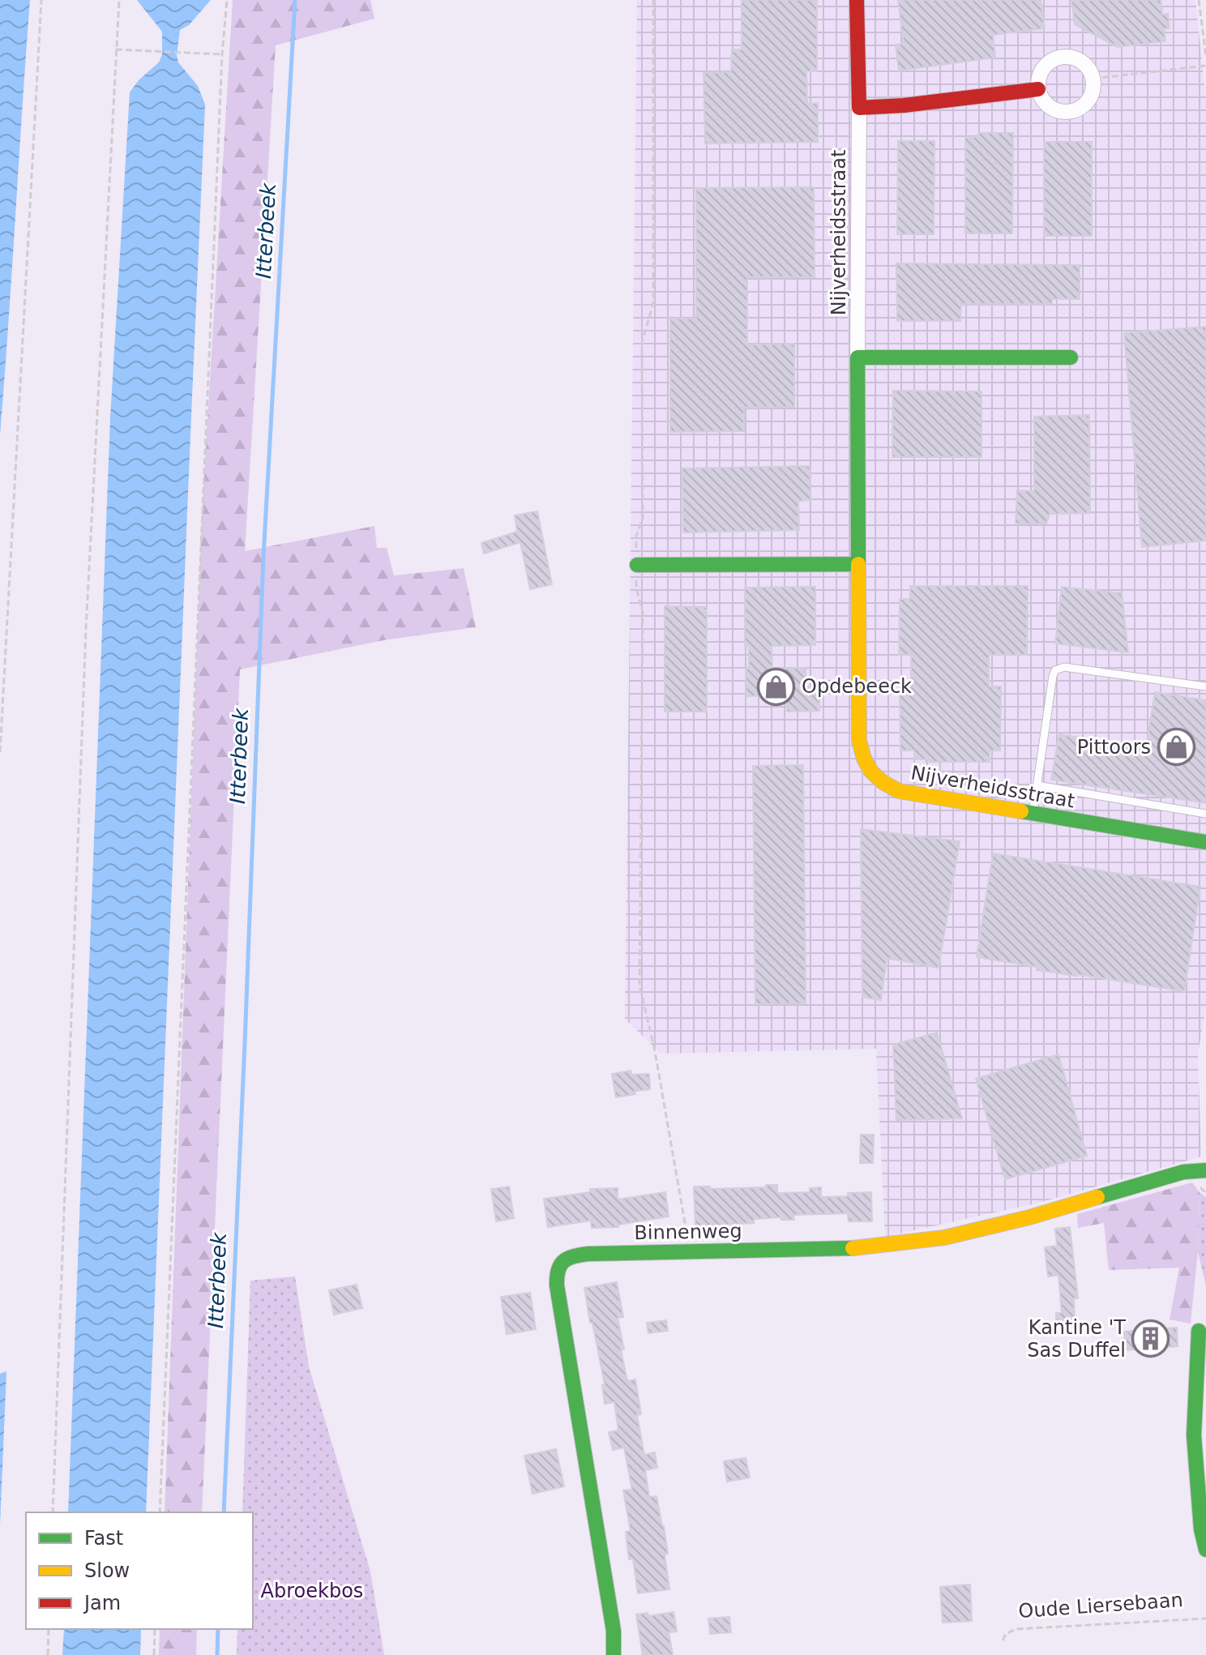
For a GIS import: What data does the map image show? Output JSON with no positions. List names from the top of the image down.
{
  "streets": {
    "street": ["Nijverheidsstraat", "Binnenweg"],
    "path": ["Oude Liersebaan"]
  },
  "water": ["Itterbeek"],
  "parks": ["Abroekbos"],
  "places": {
    "shop": ["Opdebeeck", "Pittoors"],
    "building": ["Kantine 'T Sas Duffel"]
  },
  "legend": ["Fast", "Slow", "Jam"]
}
